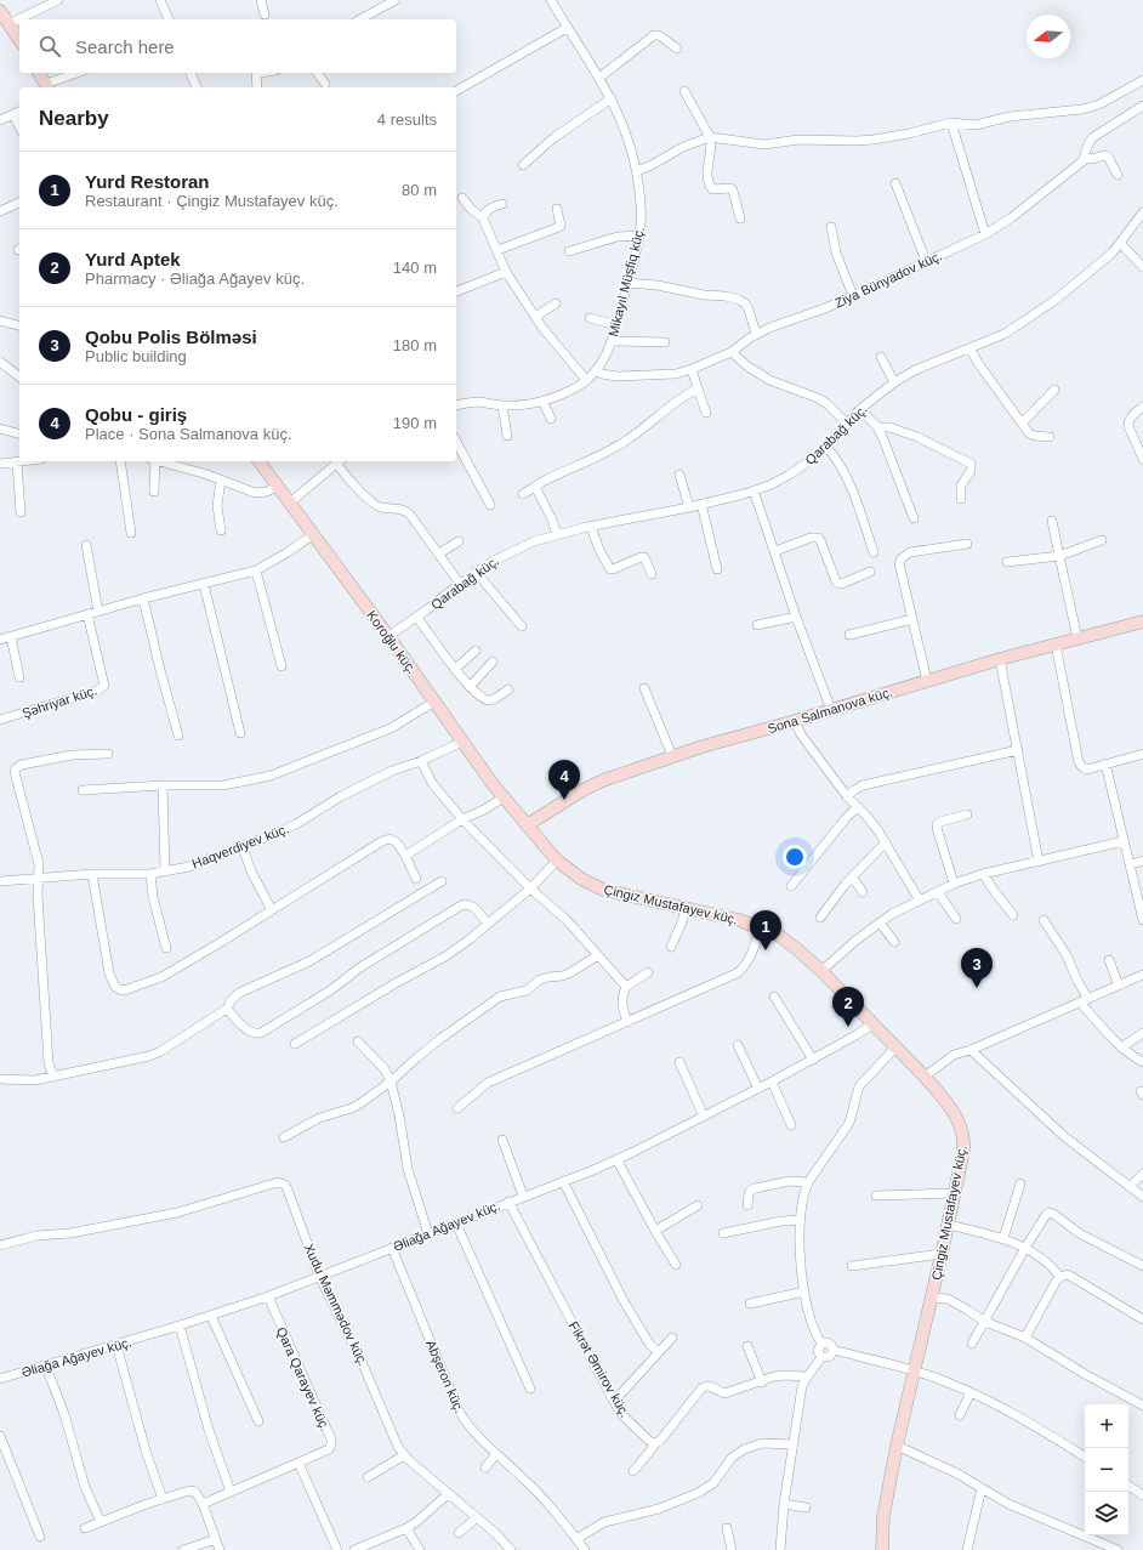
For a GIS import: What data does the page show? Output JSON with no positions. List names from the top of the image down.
{
  "streets": {
    "street": [
      "Ziya Bünyadov küç.",
      "Mikayıl Müşfiq küç.",
      "Qarabağ küç.",
      "Koroğlu küç.",
      "Şəhriyar küç.",
      "Sona Salmanova küç.",
      "Haqverdiyev küç.",
      "Çingiz Mustafayev küç.",
      "Əliağa Ağayev küç.",
      "Xudu Məmmədov küç.",
      "Fikrət Əmirov küç.",
      "Abşeron küç.",
      "Qara Qarayev küç."
    ]
  },
  "crossings": [
    ["Ziya Bünyadov küç.", "Mikayıl Müşfiq küç."],
    ["Qarabağ küç.", "Koroğlu küç."],
    ["Koroğlu küç.", "Sona Salmanova küç."],
    ["Koroğlu küç.", "Haqverdiyev küç."],
    ["Koroğlu küç.", "Çingiz Mustafayev küç."],
    ["Sona Salmanova küç.", "Çingiz Mustafayev küç."],
    ["Çingiz Mustafayev küç.", "Əliağa Ağayev küç."],
    ["Əliağa Ağayev küç.", "Xudu Məmmədov küç."],
    ["Əliağa Ağayev küç.", "Fikrət Əmirov küç."],
    ["Əliağa Ağayev küç.", "Abşeron küç."],
    ["Əliağa Ağayev küç.", "Qara Qarayev küç."]
  ],
  "north": "left",
  "page": {
    "search": "Search here",
    "heading": ["Nearby", "4 results"],
    "list": [
      {
        "mark": "1",
        "name": "Yurd Restoran",
        "note": "Restaurant · Çingiz Mustafayev küç.",
        "value": "80 m"
      },
      {
        "mark": "2",
        "name": "Yurd Aptek",
        "note": "Pharmacy · Əliağa Ağayev küç.",
        "value": "140 m"
      },
      {
        "mark": "3",
        "name": "Qobu Polis Bölməsi",
        "note": "Public building",
        "value": "180 m"
      },
      {
        "mark": "4",
        "name": "Qobu - giriş",
        "note": "Place · Sona Salmanova küç.",
        "value": "190 m"
      }
    ],
    "pins": [
      "4",
      "1",
      "3",
      "2"
    ],
    "map_buttons": ["+", "−"]
  }
}
